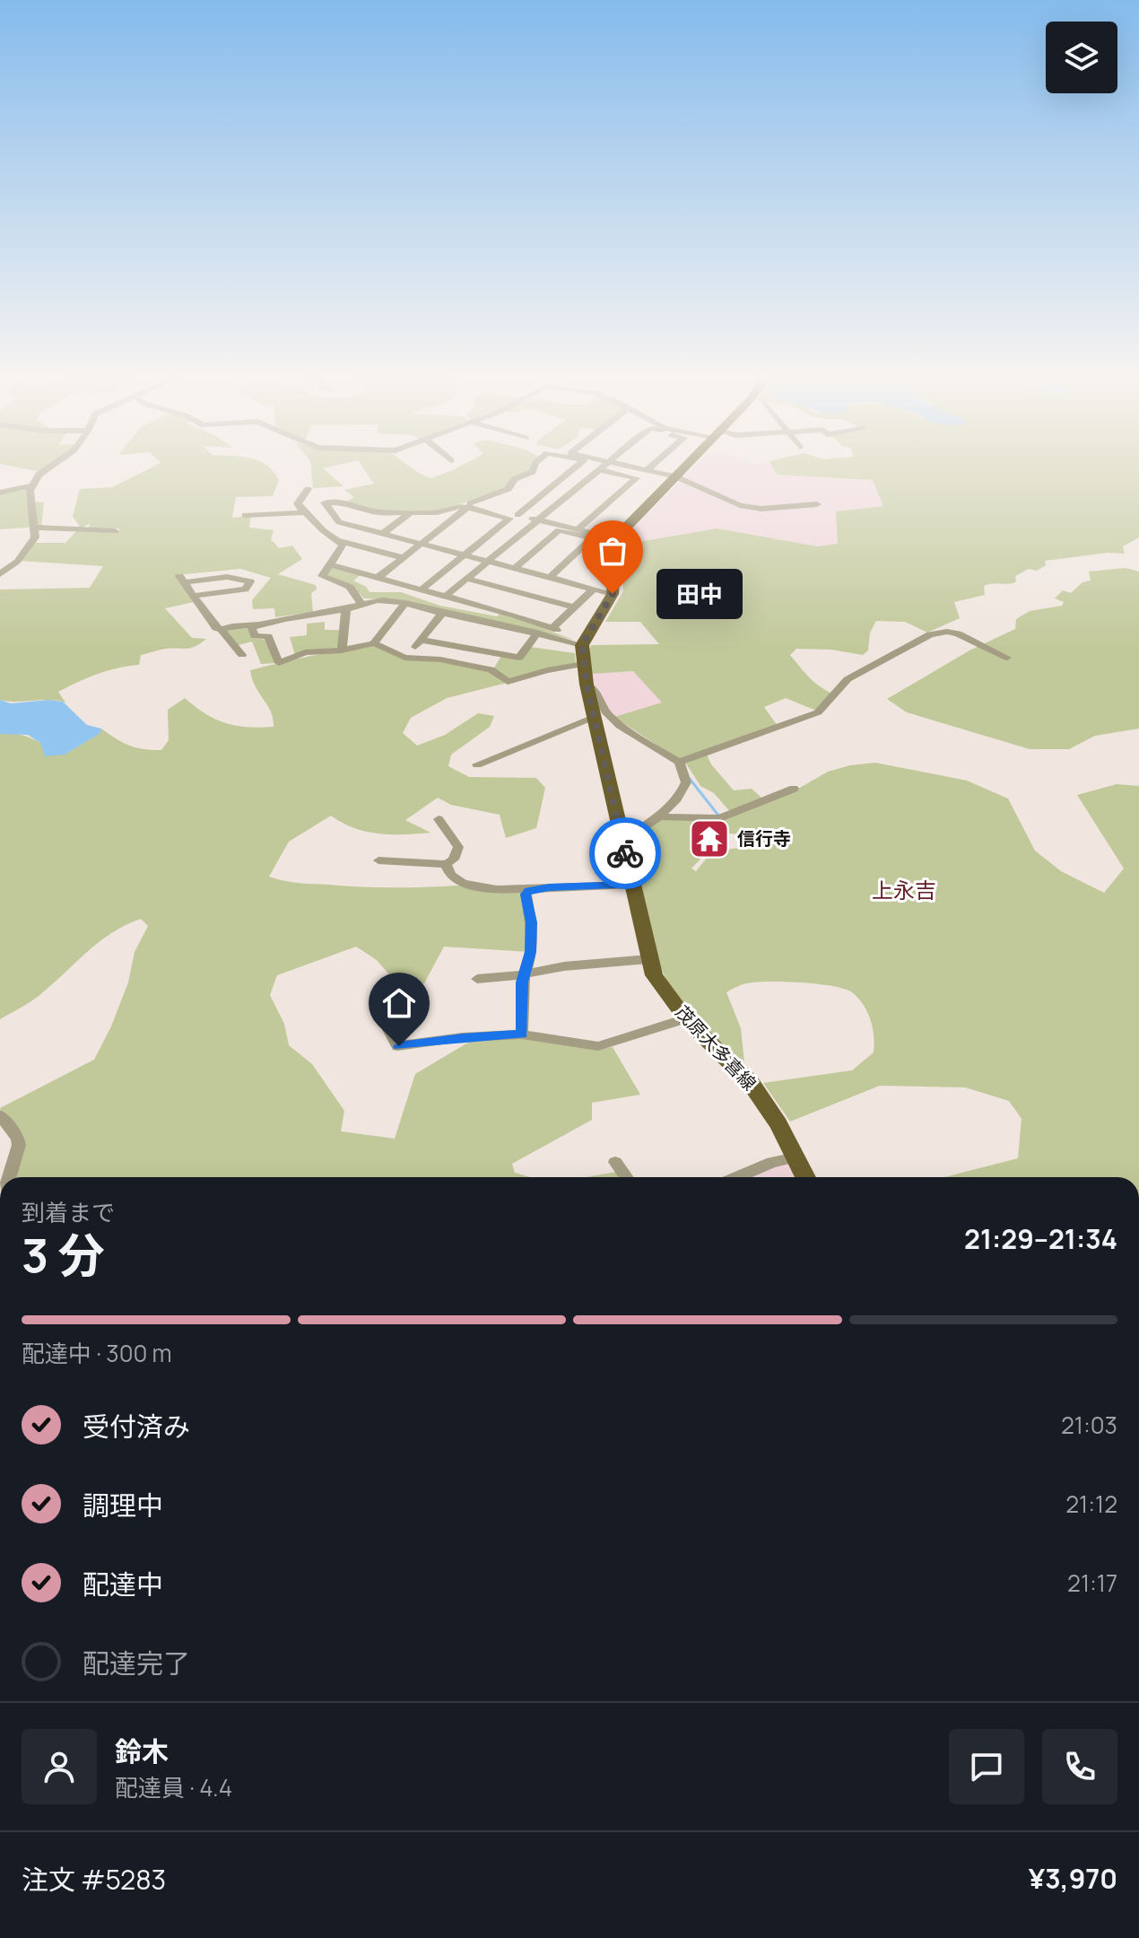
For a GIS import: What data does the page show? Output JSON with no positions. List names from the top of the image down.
{
  "streets": {
    "main road": ["茂原大多喜線"]
  },
  "districts": ["上永吉"],
  "places": {
    "other": ["田中"],
    "temple": ["信行寺"]
  },
  "page": {
    "bubble": "田中",
    "heading": ["3 分", "到着まで", "21:29–21:34"],
    "panel": [
      "鈴木",
      "配達員 · 4.4",
      "注文 #5283",
      "¥3,970"
    ],
    "bar": "配達中 · 300 m",
    "list": [
      ["受付済み", "21:03"],
      ["調理中", "21:12"],
      ["配達中", "21:17"],
      "配達完了"
    ]
  }
}
